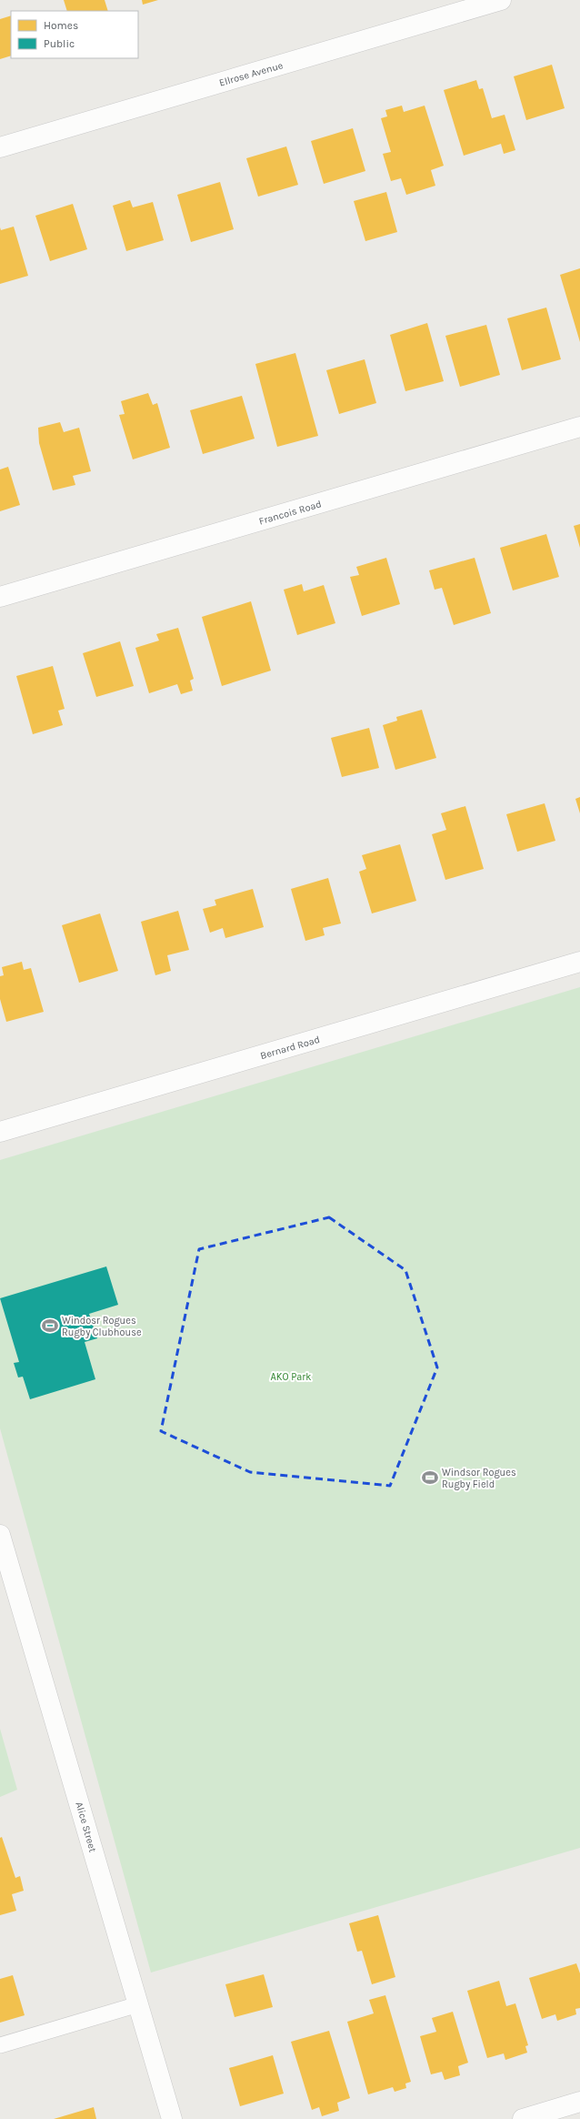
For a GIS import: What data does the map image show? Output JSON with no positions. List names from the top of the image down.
{
  "streets": {
    "street": [
      "Ellrose Avenue",
      "Francois Road",
      "Bernard Road",
      "Alice Street"
    ]
  },
  "parks": ["AKO Park"],
  "places": {
    "sports": ["Windosr Rogues Rugby Clubhouse", "Windsor Rogues Rugby Field"]
  },
  "legend": ["Homes", "Public"]
}
